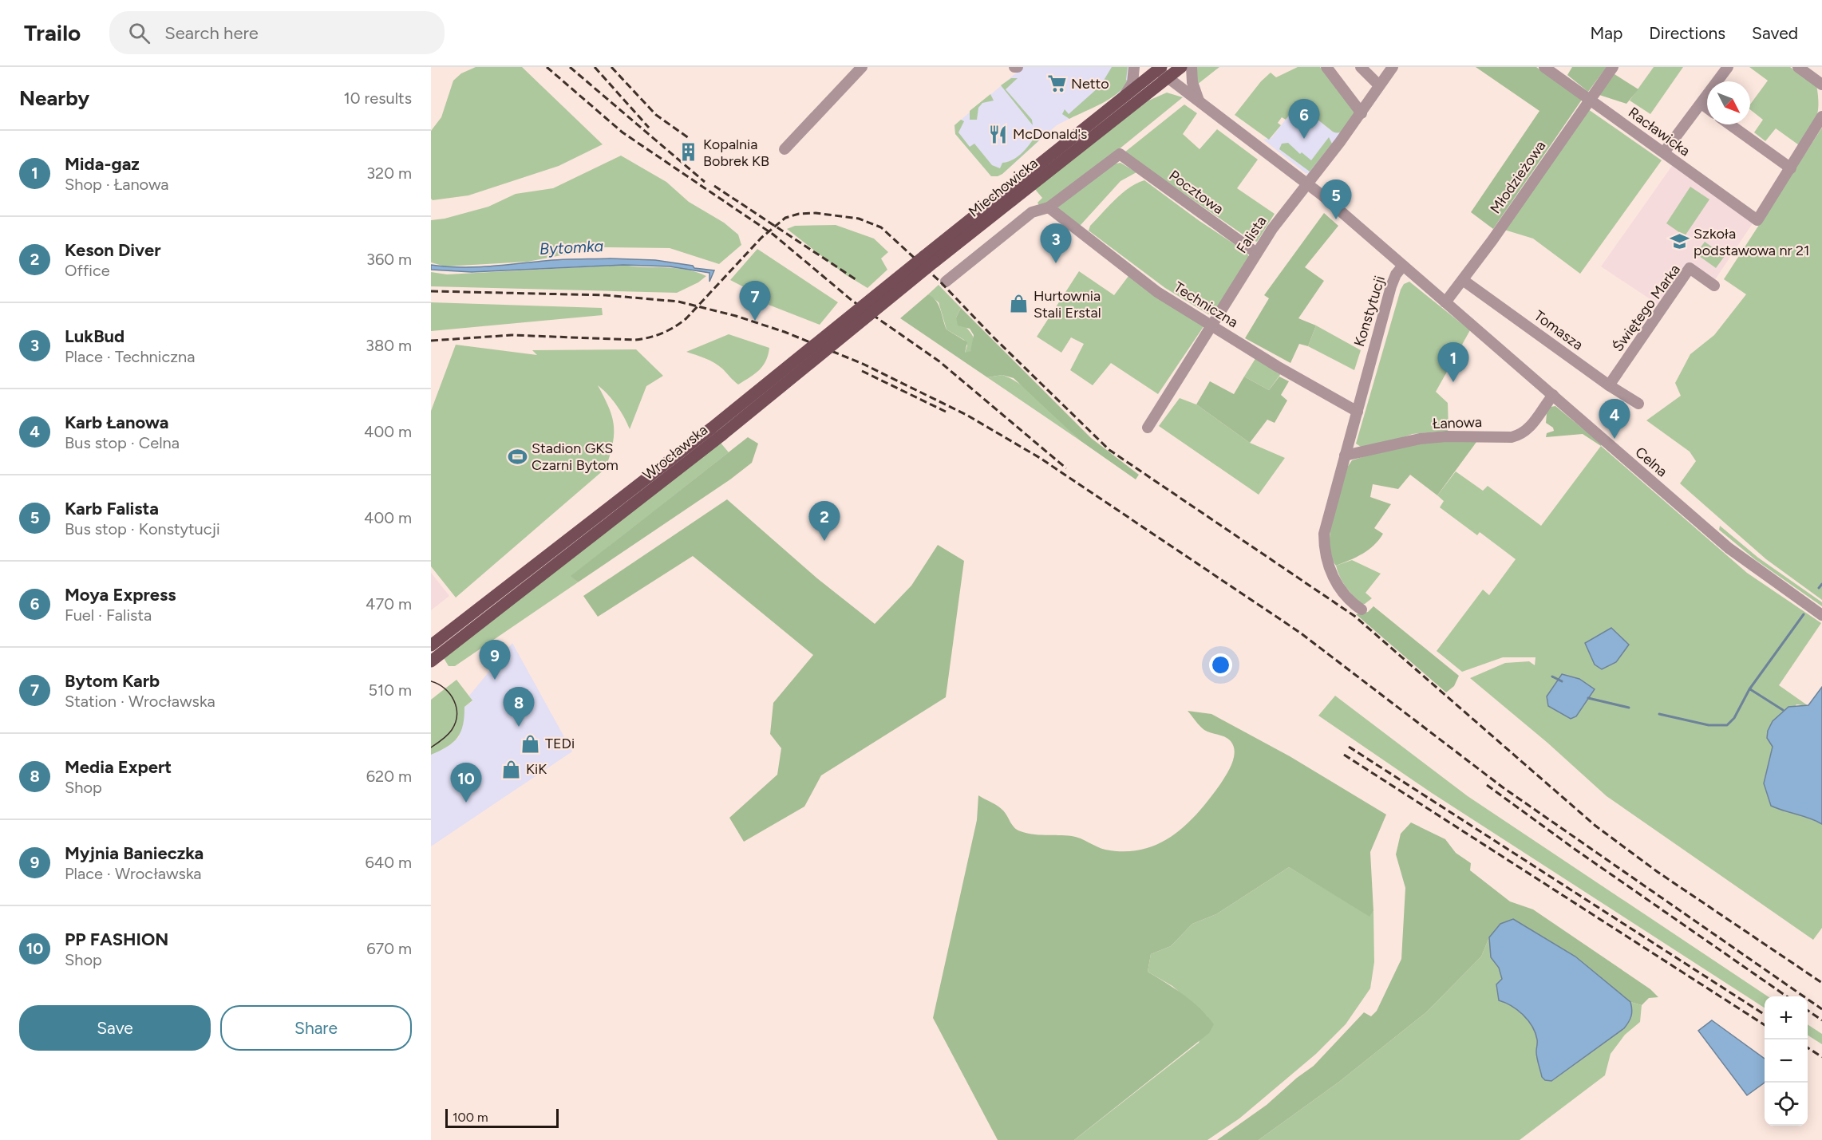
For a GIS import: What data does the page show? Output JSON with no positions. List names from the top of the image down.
{
  "streets": {
    "main road": ["Miechowicka", "Wrocławska"],
    "street": [
      "Racławicka",
      "Młodzieżowa",
      "Pocztowa",
      "Falista",
      "Techniczna",
      "Świętego Marka",
      "Konstytucji",
      "Tomasza",
      "Łanowa",
      "Celna"
    ]
  },
  "crossings": [
    ["Racławicka", "Młodzieżowa"],
    ["Młodzieżowa", "Tomasza"],
    ["Młodzieżowa", "Celna"],
    ["Miechowicka", "Konstytucji"],
    ["Miechowicka", "Wrocławska"],
    ["Pocztowa", "Falista"],
    ["Pocztowa", "Techniczna"],
    ["Falista", "Techniczna"],
    ["Falista", "Konstytucji"],
    ["Techniczna", "Konstytucji"],
    ["Świętego Marka", "Tomasza"],
    ["Konstytucji", "Łanowa"],
    ["Konstytucji", "Celna"],
    ["Łanowa", "Celna"]
  ],
  "water": ["Bytomka"],
  "places": {
    "supermarket": ["Netto"],
    "restaurant": ["McDonald's"],
    "building": ["Kopalnia Bobrek KB"],
    "school or university": ["Szkoła podstawowa nr 21"],
    "shop": ["Hurtownia Stali Erstal", "TEDi", "KiK"],
    "sports": ["Stadion GKS Czarni Bytom"]
  },
  "scale_bar": "100 m",
  "north": "bottom right",
  "page": {
    "header": "Trailo",
    "search": "Search here",
    "nav": ["Map", "Directions", "Saved"],
    "heading": ["Nearby", "10 results"],
    "pins": [
      "6",
      "5",
      "3",
      "7",
      "1",
      "4",
      "2",
      "9",
      "8",
      "10"
    ],
    "list": [
      {
        "mark": "1",
        "name": "Mida-gaz",
        "note": "Shop · Łanowa",
        "value": "320 m"
      },
      {
        "mark": "2",
        "name": "Keson Diver",
        "note": "Office",
        "value": "360 m"
      },
      {
        "mark": "3",
        "name": "LukBud",
        "note": "Place · Techniczna",
        "value": "380 m"
      },
      {
        "mark": "4",
        "name": "Karb Łanowa",
        "note": "Bus stop · Celna",
        "value": "400 m"
      },
      {
        "mark": "5",
        "name": "Karb Falista",
        "note": "Bus stop · Konstytucji",
        "value": "400 m"
      },
      {
        "mark": "6",
        "name": "Moya Express",
        "note": "Fuel · Falista",
        "value": "470 m"
      },
      {
        "mark": "7",
        "name": "Bytom Karb",
        "note": "Station · Wrocławska",
        "value": "510 m"
      },
      {
        "mark": "8",
        "name": "Media Expert",
        "note": "Shop",
        "value": "620 m"
      },
      {
        "mark": "9",
        "name": "Myjnia Banieczka",
        "note": "Place · Wrocławska",
        "value": "640 m"
      },
      {
        "mark": "10",
        "name": "PP FASHION",
        "note": "Shop",
        "value": "670 m"
      }
    ],
    "buttons": ["Save", "Share"],
    "map_buttons": ["+", "−"],
    "scale": "100 m"
  }
}
